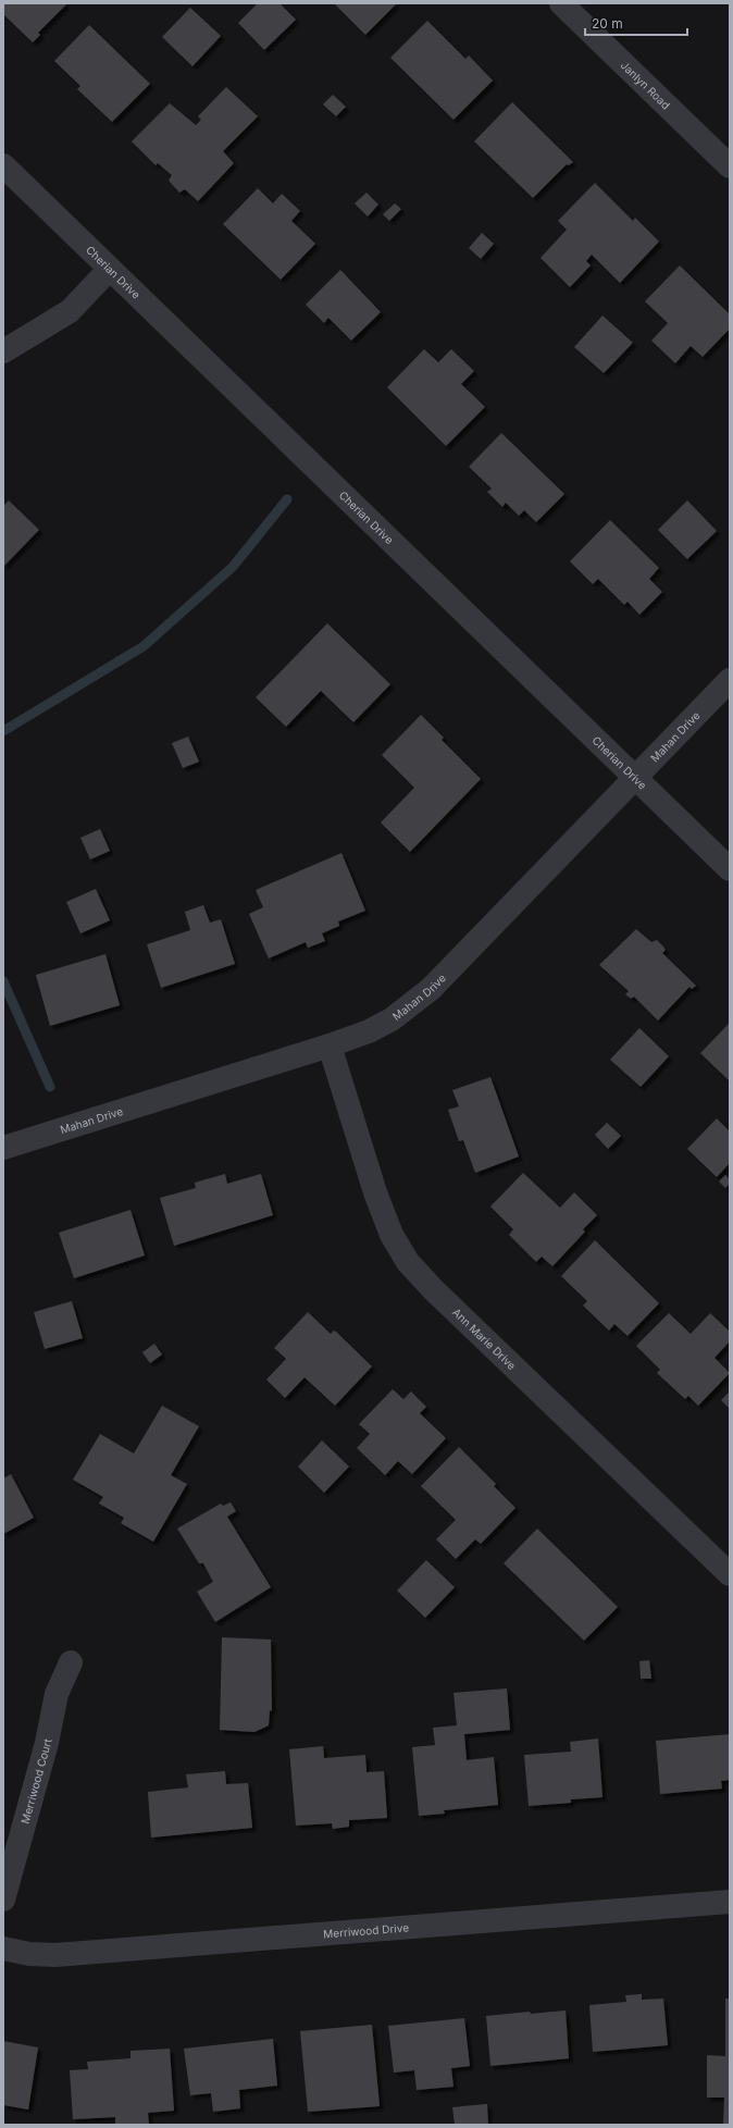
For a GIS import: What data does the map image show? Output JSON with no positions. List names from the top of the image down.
{
  "streets": {
    "street": [
      "Janlyn Road",
      "Cherian Drive",
      "Mahan Drive",
      "Ann Marie Drive",
      "Merriwood Court",
      "Merriwood Drive"
    ]
  },
  "crossings": [
    ["Cherian Drive", "Mahan Drive"],
    ["Mahan Drive", "Ann Marie Drive"]
  ],
  "scale_bar": "20 m"
}
